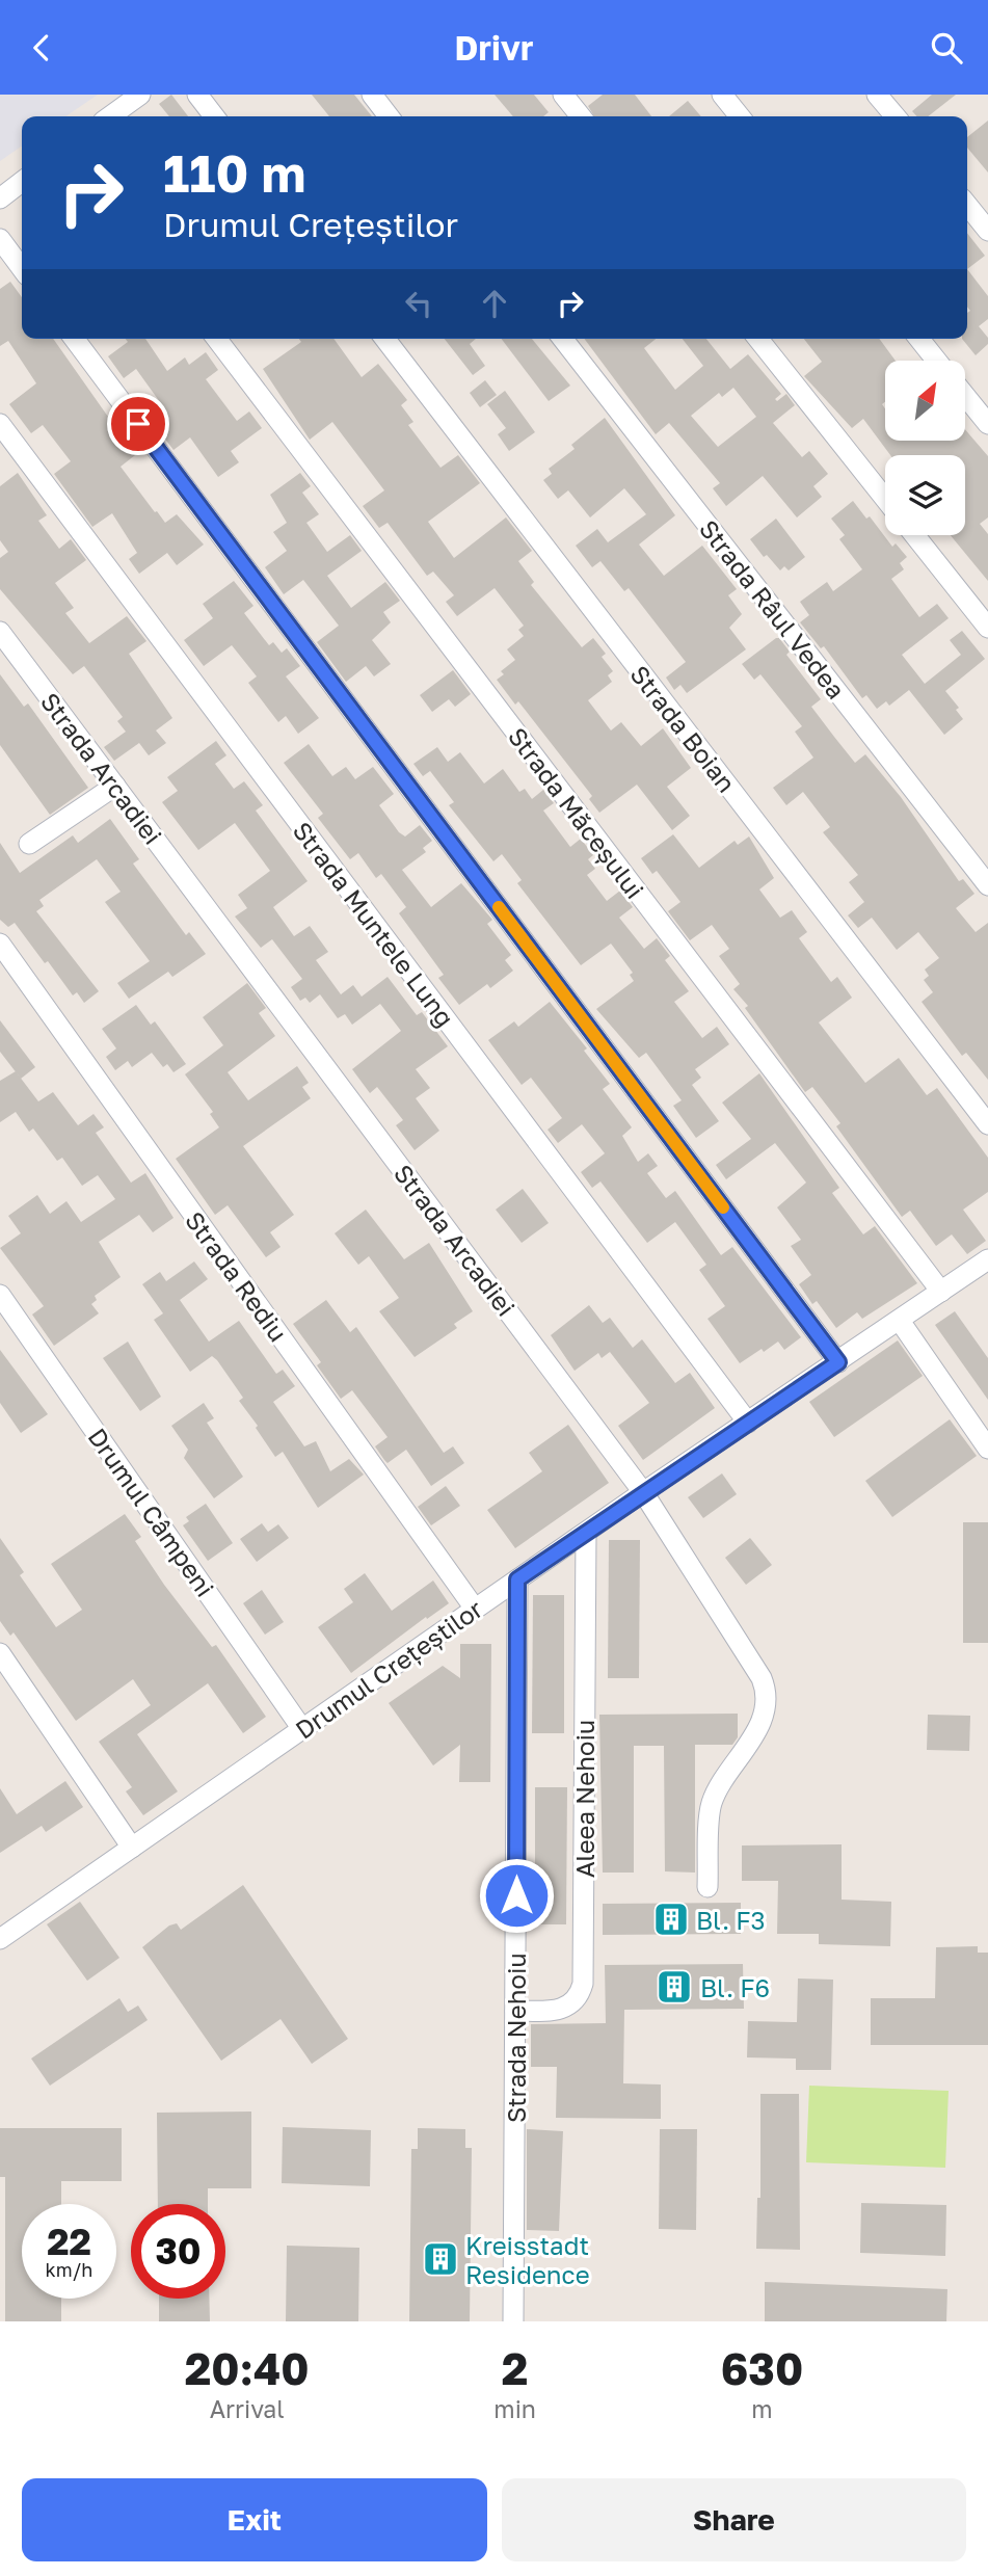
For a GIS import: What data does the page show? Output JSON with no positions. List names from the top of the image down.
{
  "streets": {
    "street": [
      "Strada Râul Vedea",
      "Strada Boian",
      "Strada Arcadiei",
      "Strada Măceșului",
      "Strada Muntele Lung",
      "Strada Rediu",
      "Drumul Câmpeni",
      "Drumul Crețeștilor",
      "Aleea Nehoiu",
      "Strada Nehoiu"
    ]
  },
  "crossings": [
    ["Strada Arcadiei", "Drumul Crețeștilor"],
    ["Strada Măceșului", "Drumul Crețeștilor"],
    ["Strada Muntele Lung", "Drumul Crețeștilor"],
    ["Strada Rediu", "Drumul Crețeștilor"],
    ["Drumul Câmpeni", "Drumul Crețeștilor"],
    ["Drumul Crețeștilor", "Aleea Nehoiu"],
    ["Drumul Crețeștilor", "Strada Nehoiu"],
    ["Aleea Nehoiu", "Strada Nehoiu"]
  ],
  "places": {
    "building": ["Bl. F3", "Bl. F6", "Kreisstadt Residence"]
  },
  "north": "top right",
  "page": {
    "header": "Drivr",
    "turn": ["110 m", "Drumul Crețeștilor"],
    "speed": "22 km/h",
    "limit": "30",
    "eta": [
      "20:40",
      "Arrival",
      "2",
      "min",
      "630",
      "m"
    ],
    "buttons": ["Exit", "Share"]
  }
}
